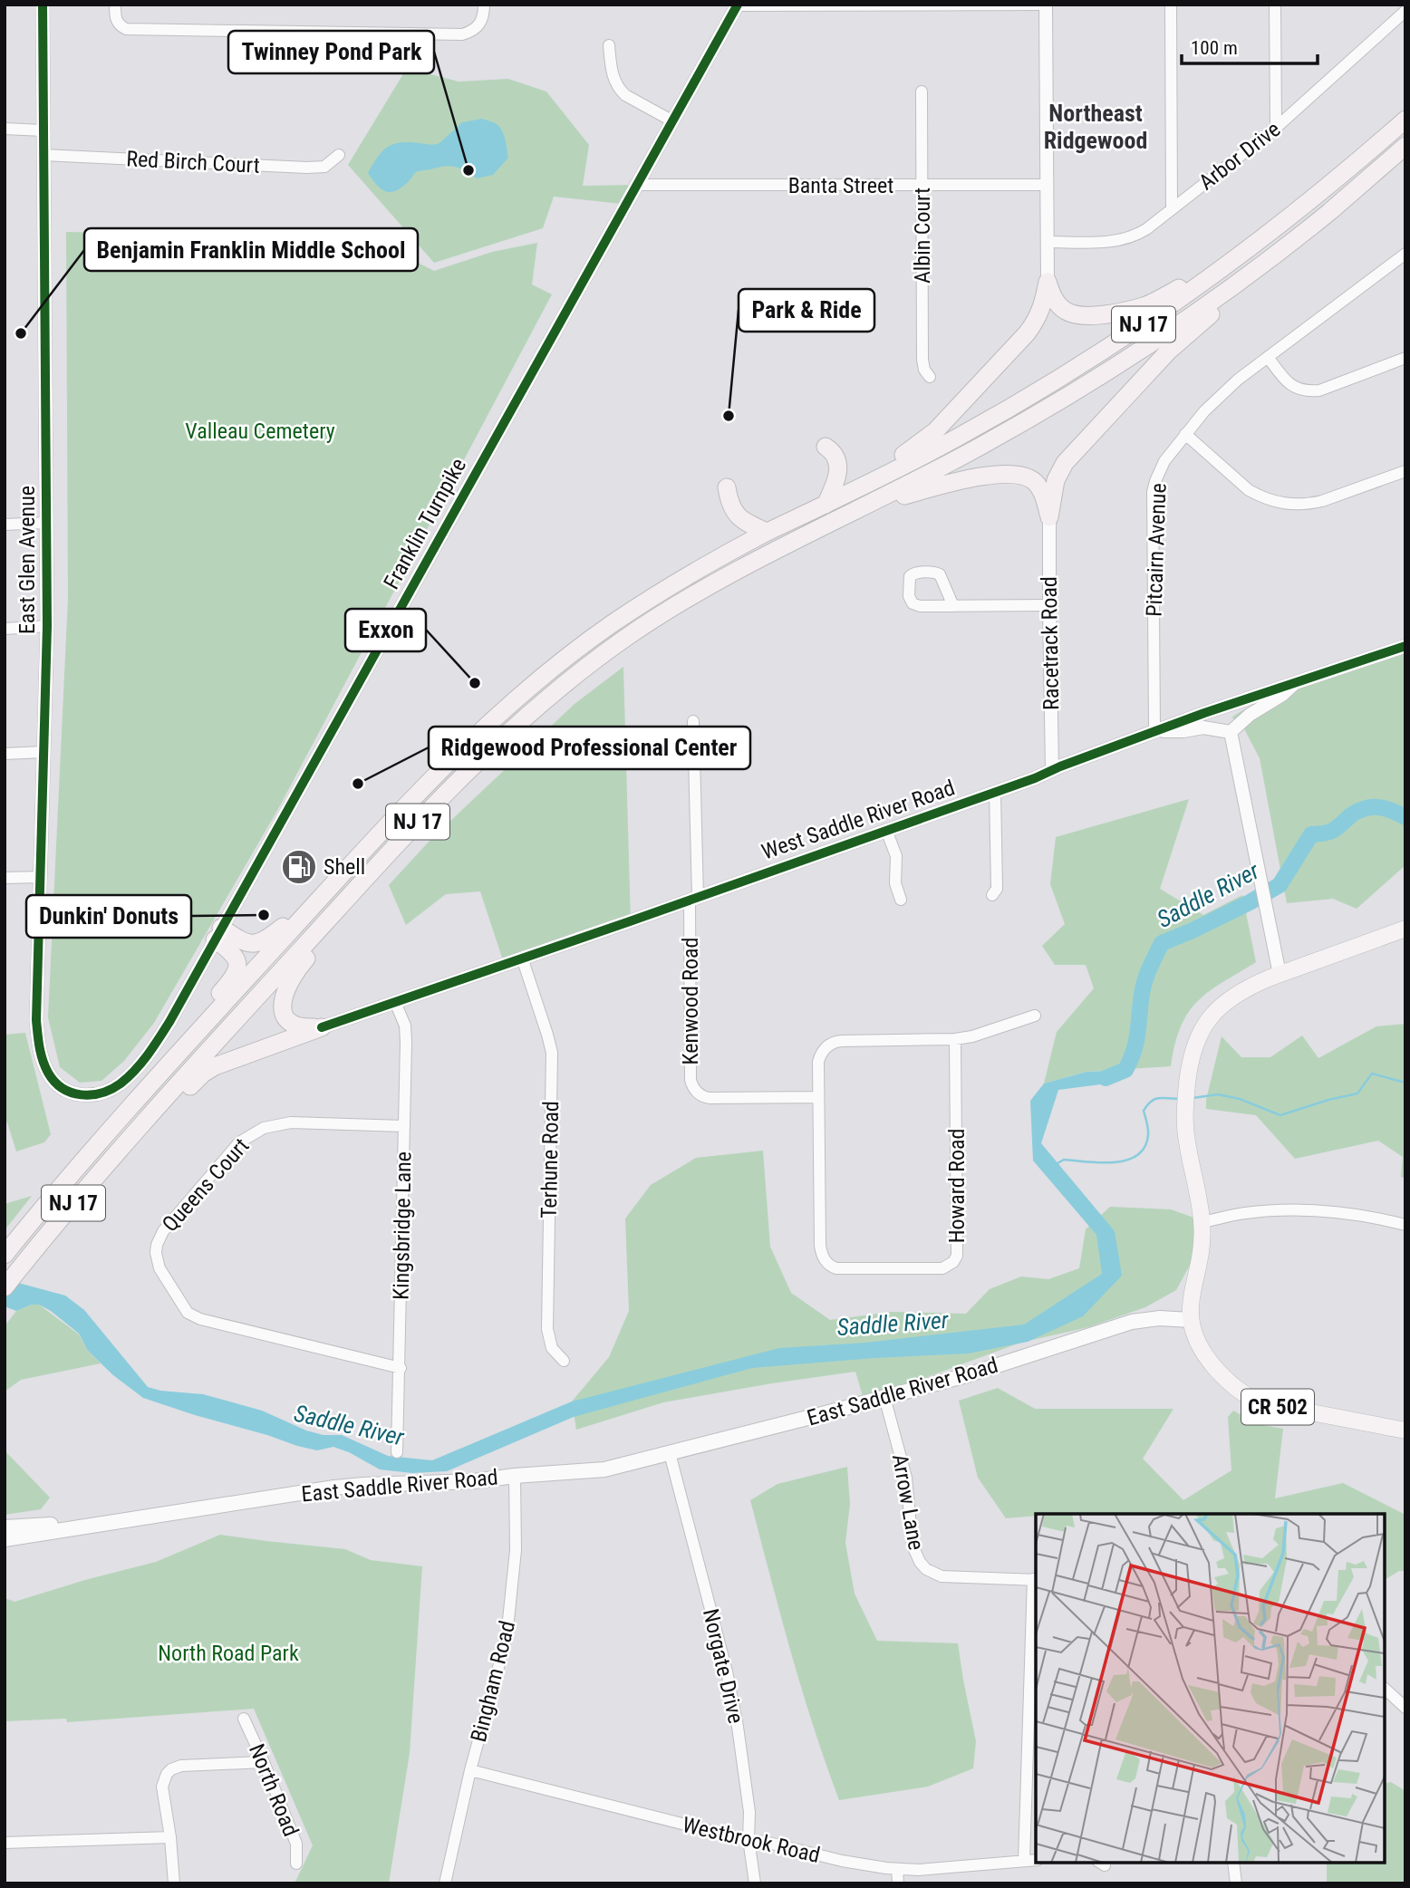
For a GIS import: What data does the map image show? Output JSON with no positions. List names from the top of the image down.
{
  "streets": {
    "highway": ["NJ 17"],
    "main road": ["East Saddle River Road", "CR 502"],
    "street": [
      "Arbor Drive",
      "Red Birch Court",
      "Banta Street",
      "Albin Court",
      "Franklin Turnpike",
      "Pitcairn Avenue",
      "East Glen Avenue",
      "Racetrack Road",
      "West Saddle River Road",
      "Kenwood Road",
      "Terhune Road",
      "Queens Court",
      "Howard Road",
      "Kingsbridge Lane",
      "Arrow Lane",
      "Norgate Drive",
      "Bingham Road",
      "North Road",
      "Westbrook Road"
    ]
  },
  "crossings": [
    ["Red Birch Court", "East Glen Avenue"],
    ["Banta Street", "Albin Court"],
    ["Banta Street", "Franklin Turnpike"],
    ["Franklin Turnpike", "East Glen Avenue"],
    ["Pitcairn Avenue", "West Saddle River Road"],
    ["Racetrack Road", "West Saddle River Road"],
    ["West Saddle River Road", "Kenwood Road"],
    ["West Saddle River Road", "Terhune Road"],
    ["West Saddle River Road", "Kingsbridge Lane"],
    ["Kenwood Road", "Howard Road"],
    ["Queens Court", "Kingsbridge Lane"],
    ["East Saddle River Road", "CR 502"],
    ["East Saddle River Road", "Arrow Lane"],
    ["East Saddle River Road", "Norgate Drive"],
    ["East Saddle River Road", "Bingham Road"],
    ["Norgate Drive", "Westbrook Road"],
    ["Bingham Road", "Westbrook Road"]
  ],
  "districts": ["Northeast Ridgewood"],
  "water": ["Saddle River"],
  "parks": ["Valleau Cemetery", "North Road Park"],
  "places": {
    "other": [
      "Twinney Pond Park",
      "Benjamin Franklin Middle School",
      "Park & Ride",
      "Exxon",
      "Ridgewood Professional Center",
      "Dunkin' Donuts"
    ],
    "fuel station": ["Shell"]
  },
  "scale_bar": "100 m"
}
